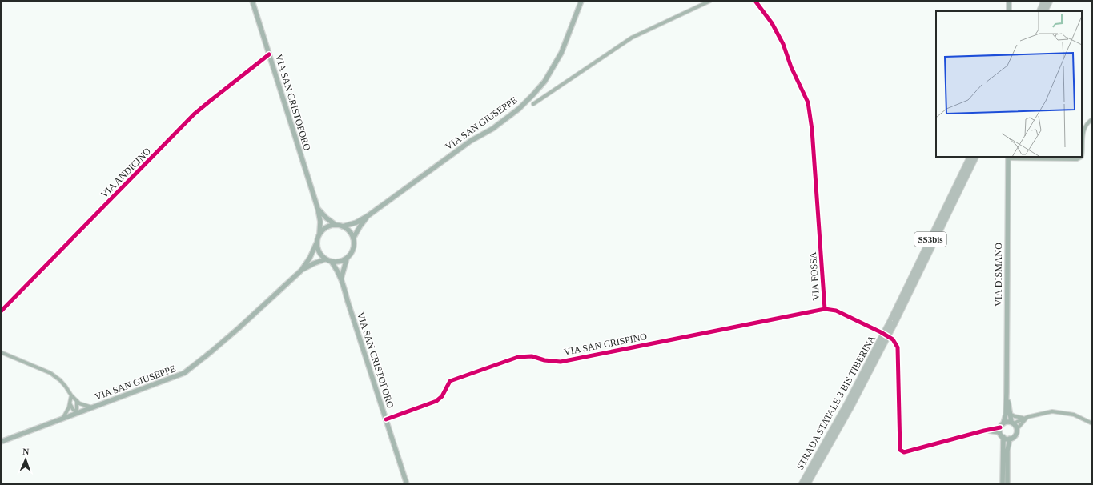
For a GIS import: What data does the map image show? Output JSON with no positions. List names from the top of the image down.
{
  "streets": {
    "highway": ["SS3bis", "STRADA STATALE 3 BIS TIBERINA"],
    "main road": ["VIA SAN CRISTOFORO", "VIA SAN GIUSEPPE", "VIA DISMANO"],
    "street": ["VIA ANDICINO", "VIA FOSSA", "VIA SAN CRISPINO"]
  },
  "crossings": [
    ["VIA SAN CRISTOFORO", "VIA SAN GIUSEPPE"],
    ["VIA SAN CRISTOFORO", "VIA ANDICINO"],
    ["VIA SAN CRISTOFORO", "VIA SAN CRISPINO"],
    ["VIA DISMANO", "VIA FOSSA"],
    ["VIA FOSSA", "VIA SAN CRISPINO"]
  ],
  "north": "top"
}
